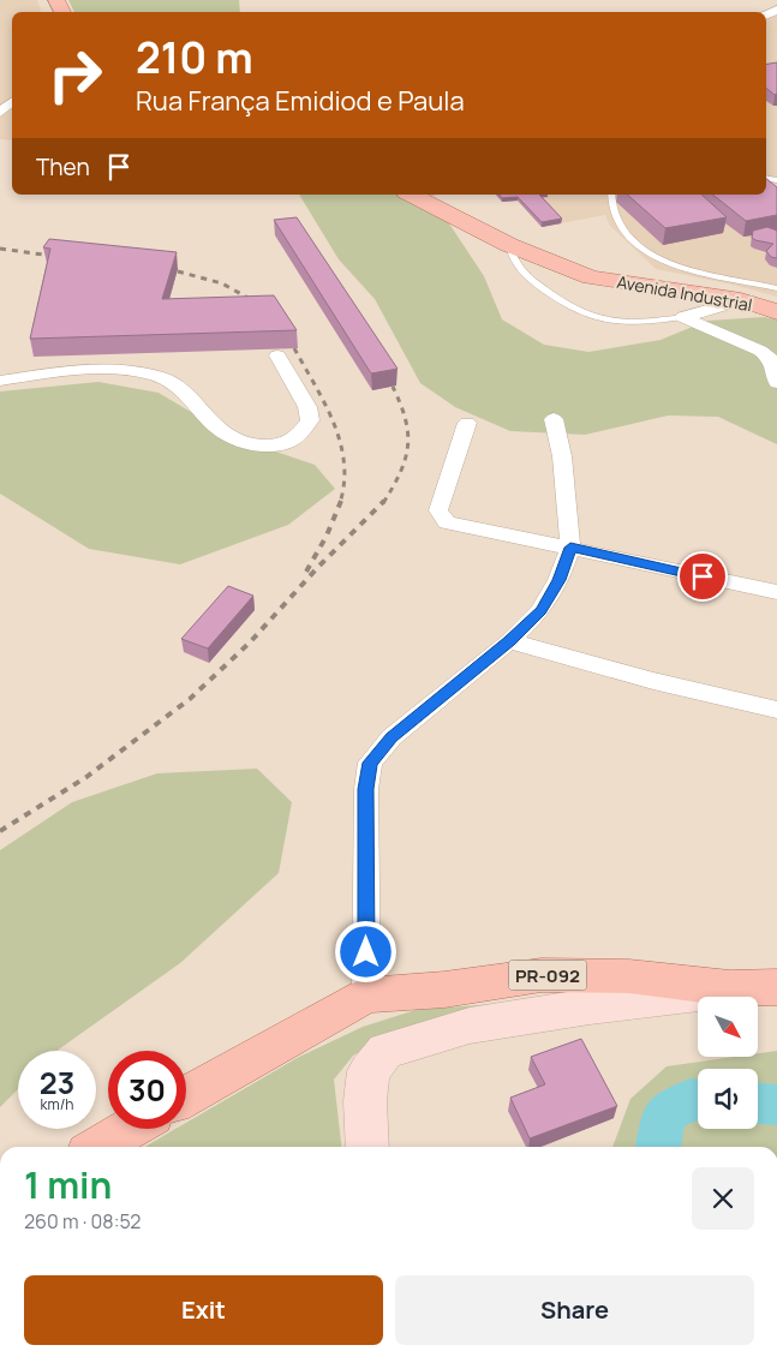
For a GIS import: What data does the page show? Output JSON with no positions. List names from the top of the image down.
{
  "streets": {
    "main road": ["Avenida Industrial", "PR-092"]
  },
  "north": "bottom right",
  "page": {
    "turn": ["210 m", "Rua França Emidiod e Paula"],
    "then": "Then",
    "speed": "23 km/h",
    "limit": "30",
    "heading": ["1 min", "260 m · 08:52"],
    "buttons": ["Exit", "Share"]
  }
}
